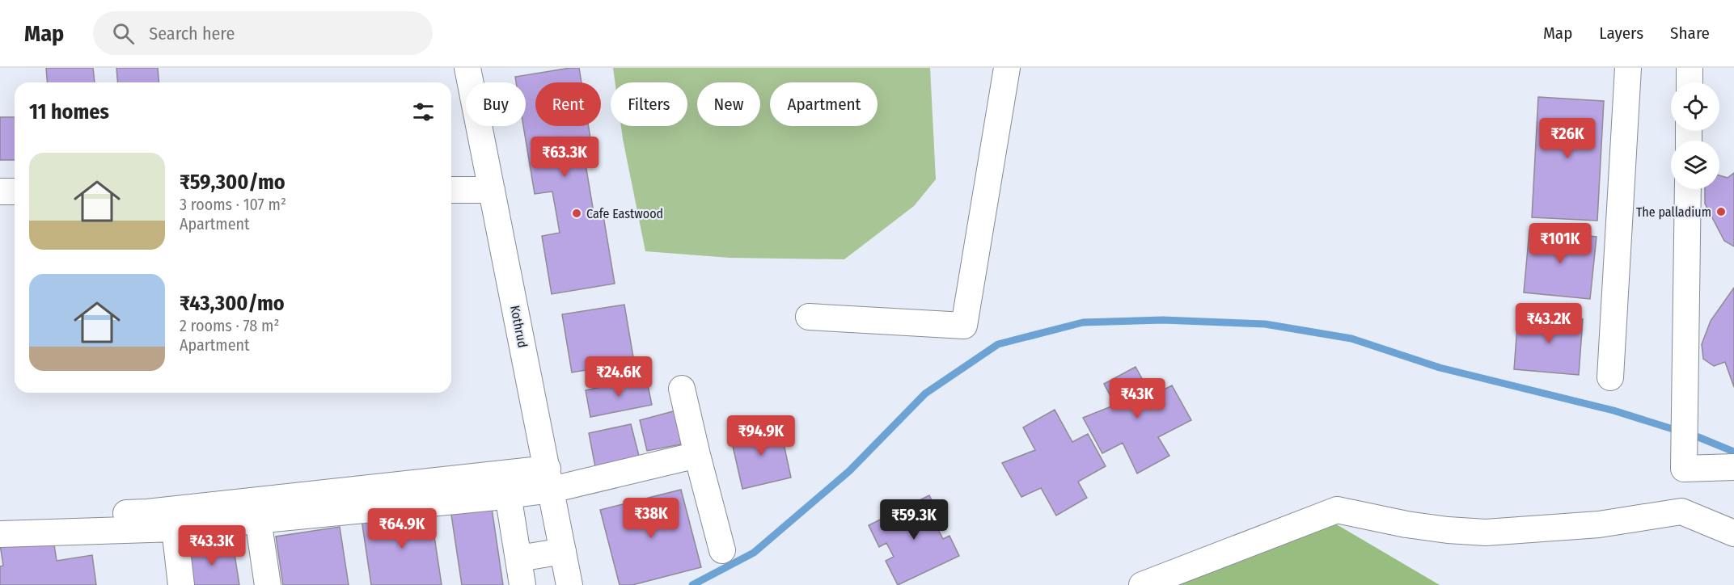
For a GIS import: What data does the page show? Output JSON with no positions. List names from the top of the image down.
{
  "streets": {
    "street": ["Kothrud"]
  },
  "places": ["The palladium", "Cafe Eastwood"],
  "page": {
    "header": "Map",
    "search": "Search here",
    "nav": ["Map", "Layers", "Share"],
    "chip": [
      "Buy",
      "Rent",
      "Filters",
      "New",
      "Apartment"
    ],
    "heading": "11 homes",
    "price": [
      "₹26K",
      "₹63.3K",
      "₹101K",
      "₹43.2K",
      "₹24.6K",
      "₹43K",
      "₹94.9K",
      "₹38K",
      "₹59.3K",
      "₹64.9K",
      "₹43.3K"
    ],
    "list": [
      {
        "name": "₹59,300/mo",
        "note": "3 rooms · 107 m² · Apartment"
      },
      {
        "name": "₹43,300/mo",
        "note": "2 rooms · 78 m² · Apartment"
      }
    ]
  }
}
